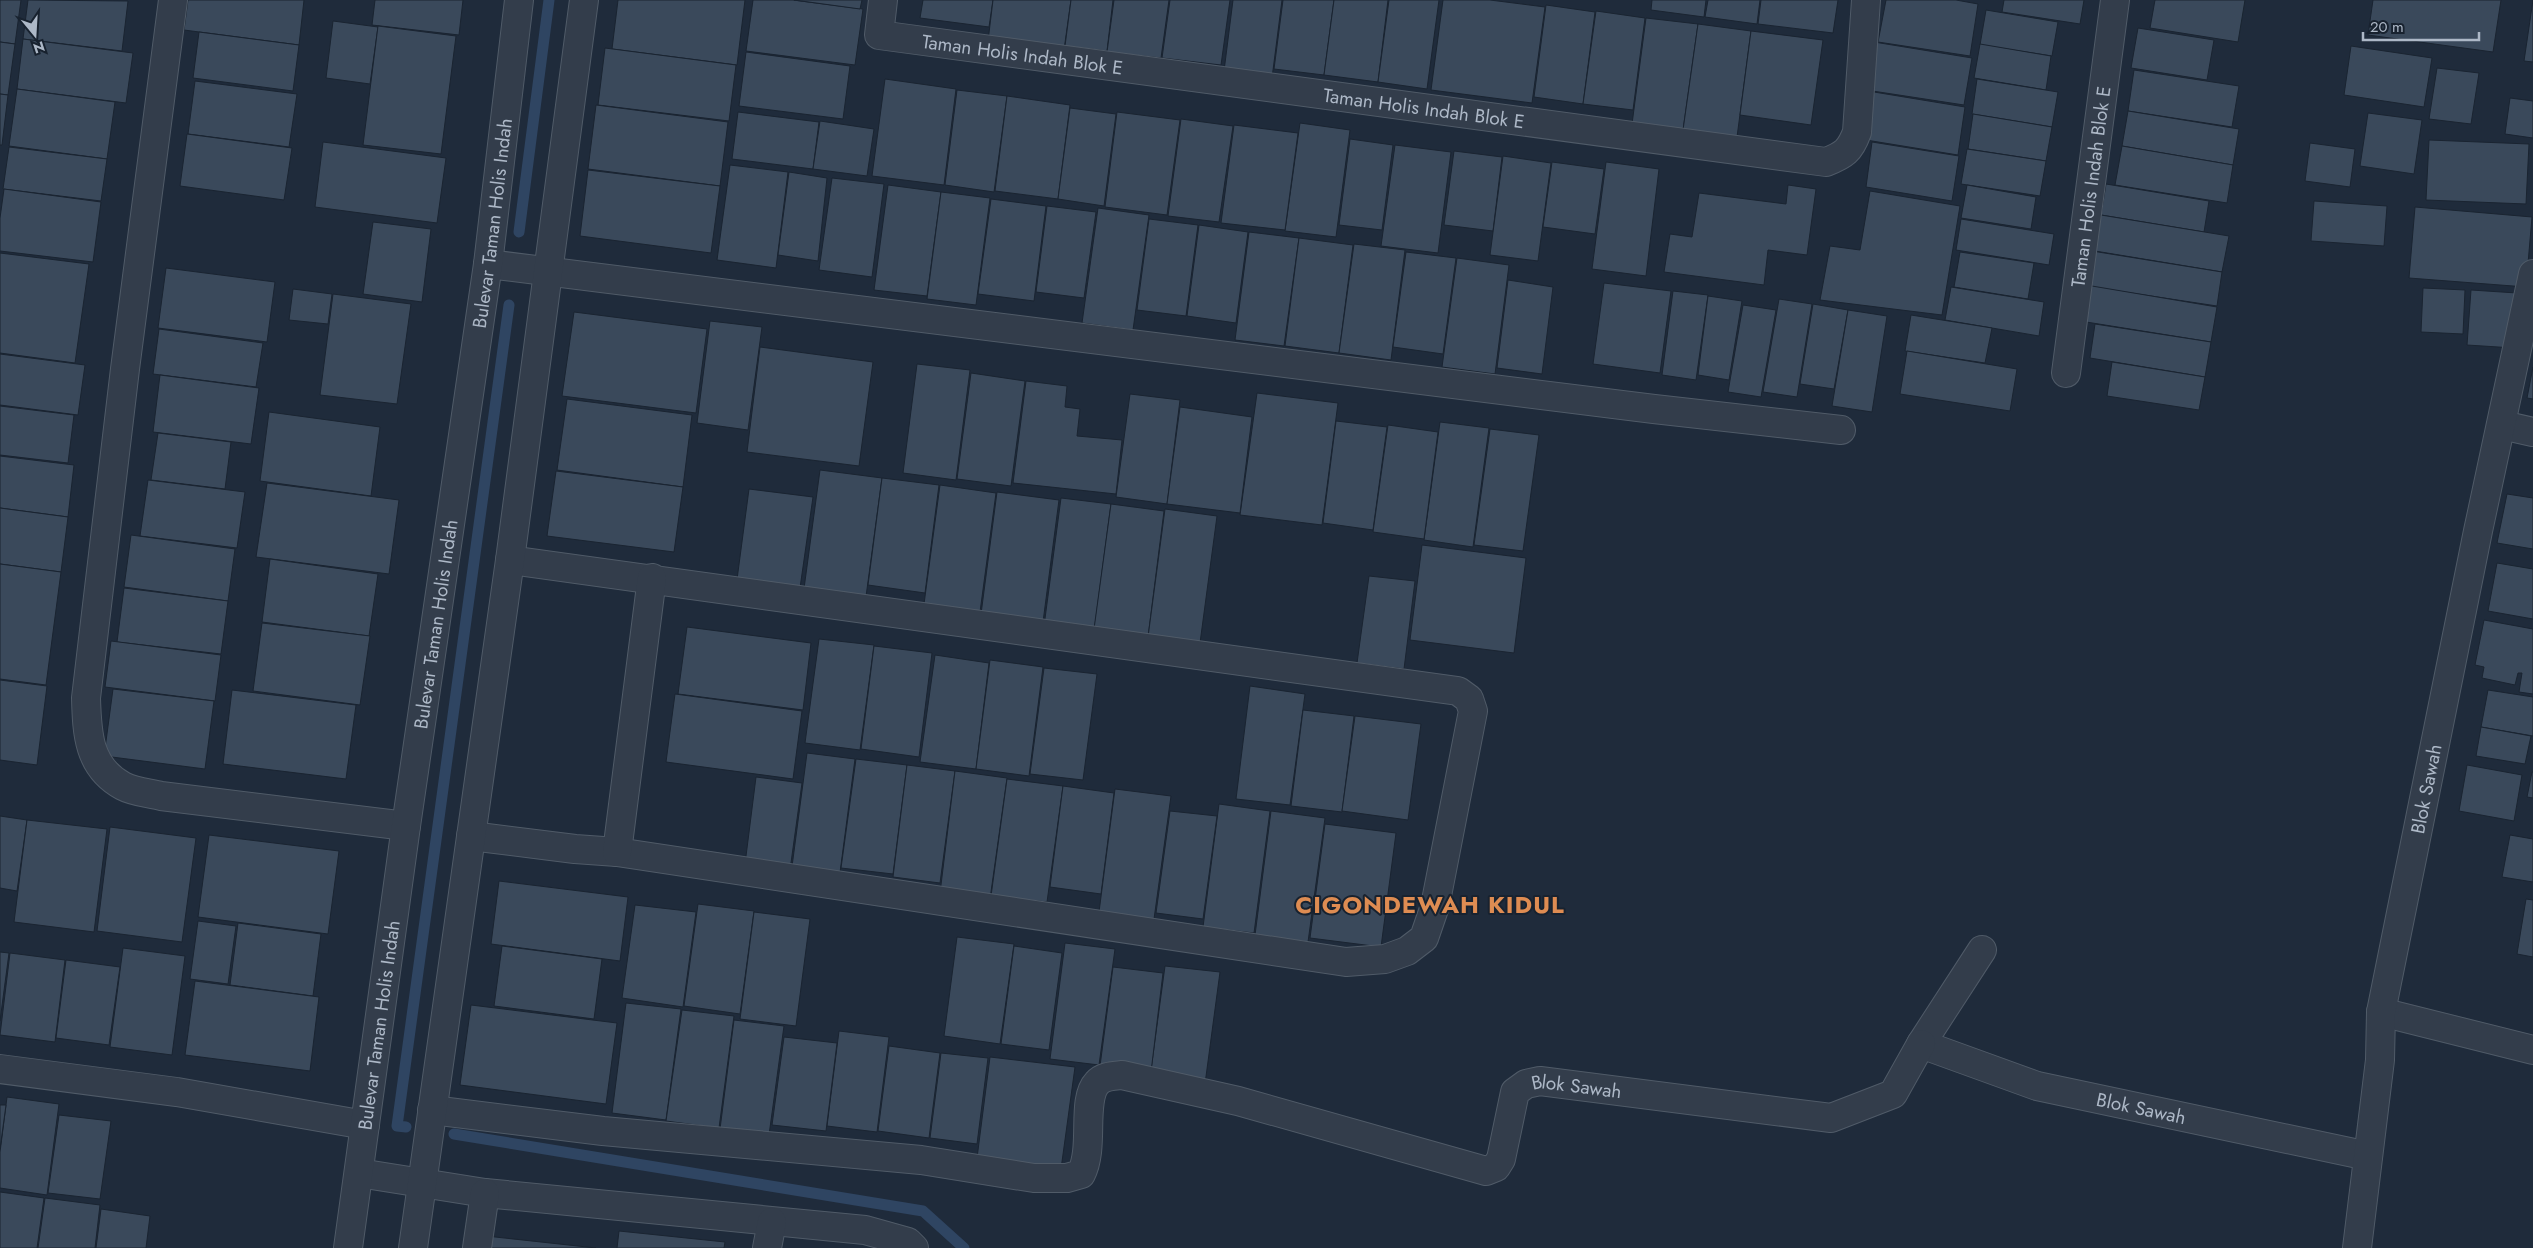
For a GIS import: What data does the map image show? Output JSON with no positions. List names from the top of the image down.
{
  "streets": {
    "street": ["Taman Holis Indah Blok E", "Bulevar Taman Holis Indah", "Blok Sawah"]
  },
  "crossings": [
    ["Bulevar Taman Holis Indah", "Blok Sawah"]
  ],
  "districts": ["CIGONDEWAH KIDUL"],
  "scale_bar": "20 m",
  "north": "bottom"
}
